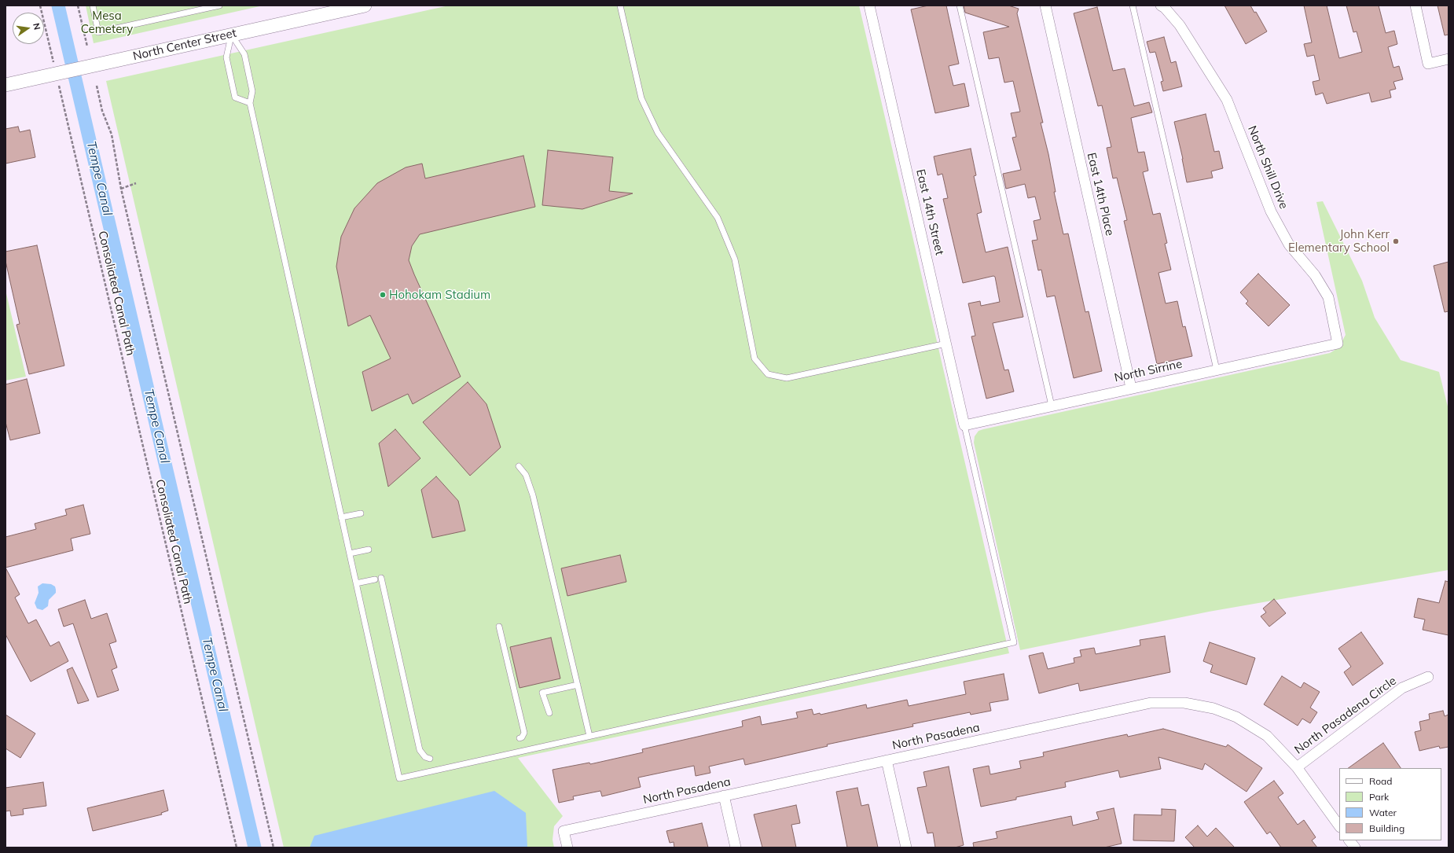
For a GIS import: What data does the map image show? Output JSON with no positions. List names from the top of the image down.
{
  "streets": {
    "street": [
      "North Center Street",
      "North Shill Drive",
      "East 14th Place",
      "East 14th Street",
      "North Sirrine",
      "North Pasadena Circle",
      "North Pasadena"
    ],
    "path": ["Consoliated Canal Path"]
  },
  "crossings": [
    ["North Center Street", "Consoliated Canal Path"],
    ["North Shill Drive", "North Sirrine"],
    ["East 14th Place", "North Sirrine"],
    ["East 14th Street", "North Sirrine"],
    ["North Pasadena Circle", "North Pasadena"]
  ],
  "water": ["Tempe Canal"],
  "parks": ["Mesa Cemetery"],
  "places": ["John Kerr Elementary School", "Hohokam Stadium"],
  "legend": [
    "Road",
    "Park",
    "Water",
    "Building"
  ],
  "north": "right"
}
